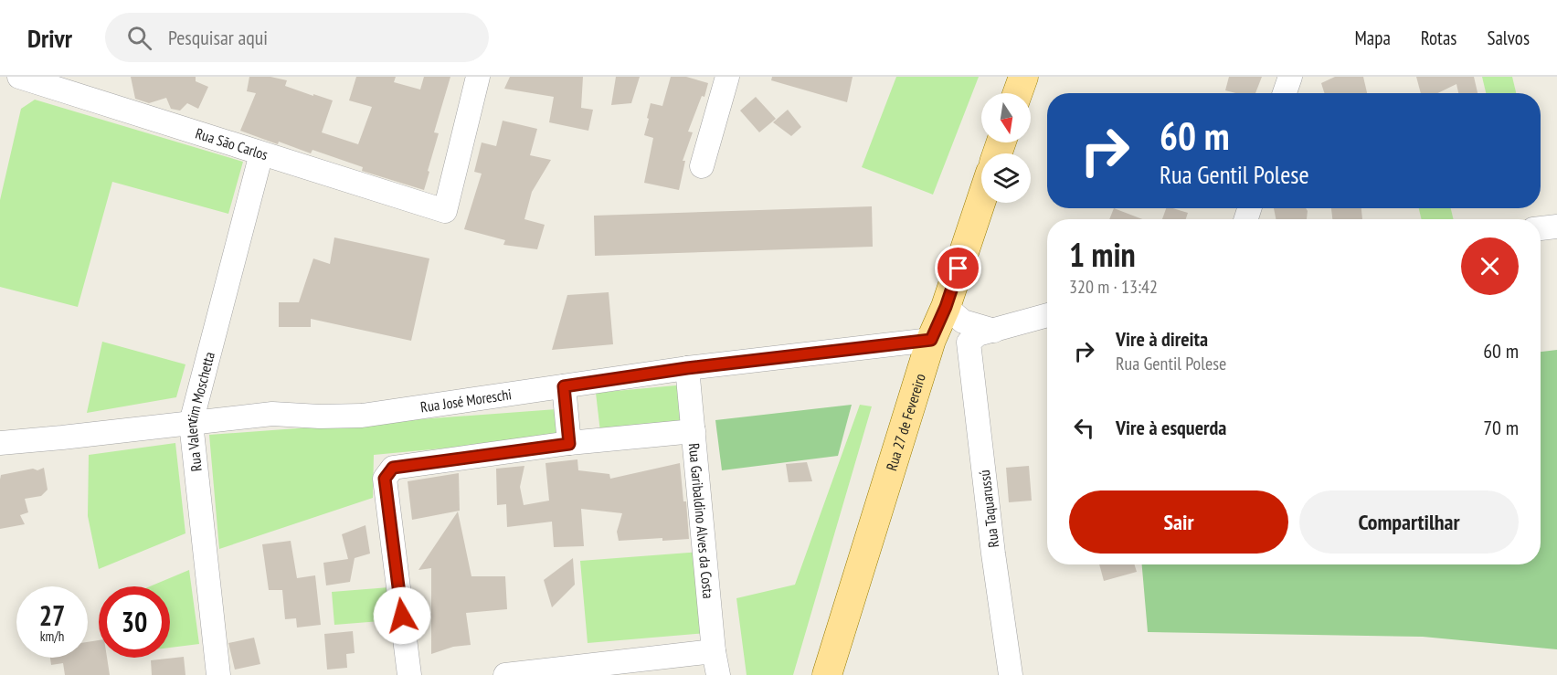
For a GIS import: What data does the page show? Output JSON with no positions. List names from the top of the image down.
{
  "streets": {
    "main road": ["Rua 27 de Fevereiro"],
    "street": [
      "Rua São Carlos",
      "Rua José Moreschi",
      "Rua Valentim Moschetta",
      "Rua Taquarussú",
      "Rua Garibaldino Alves da Costa"
    ]
  },
  "crossings": [
    ["Rua São Carlos", "Rua Valentim Moschetta"],
    ["Rua José Moreschi", "Rua Valentim Moschetta"],
    ["Rua José Moreschi", "Rua 27 de Fevereiro"],
    ["Rua José Moreschi", "Rua Garibaldino Alves da Costa"]
  ],
  "north": "bottom",
  "page": {
    "header": "Drivr",
    "search": "Pesquisar aqui",
    "nav": ["Mapa", "Rotas", "Salvos"],
    "turn": ["60 m", "Rua Gentil Polese"],
    "heading": ["1 min", "320 m · 13:42"],
    "list": [
      {
        "name": "Vire à direita",
        "note": "Rua Gentil Polese",
        "value": "60 m"
      },
      {
        "name": "Vire à esquerda",
        "value": "70 m"
      }
    ],
    "buttons": ["Sair", "Compartilhar"],
    "speed": "27 km/h",
    "limit": "30"
  }
}
